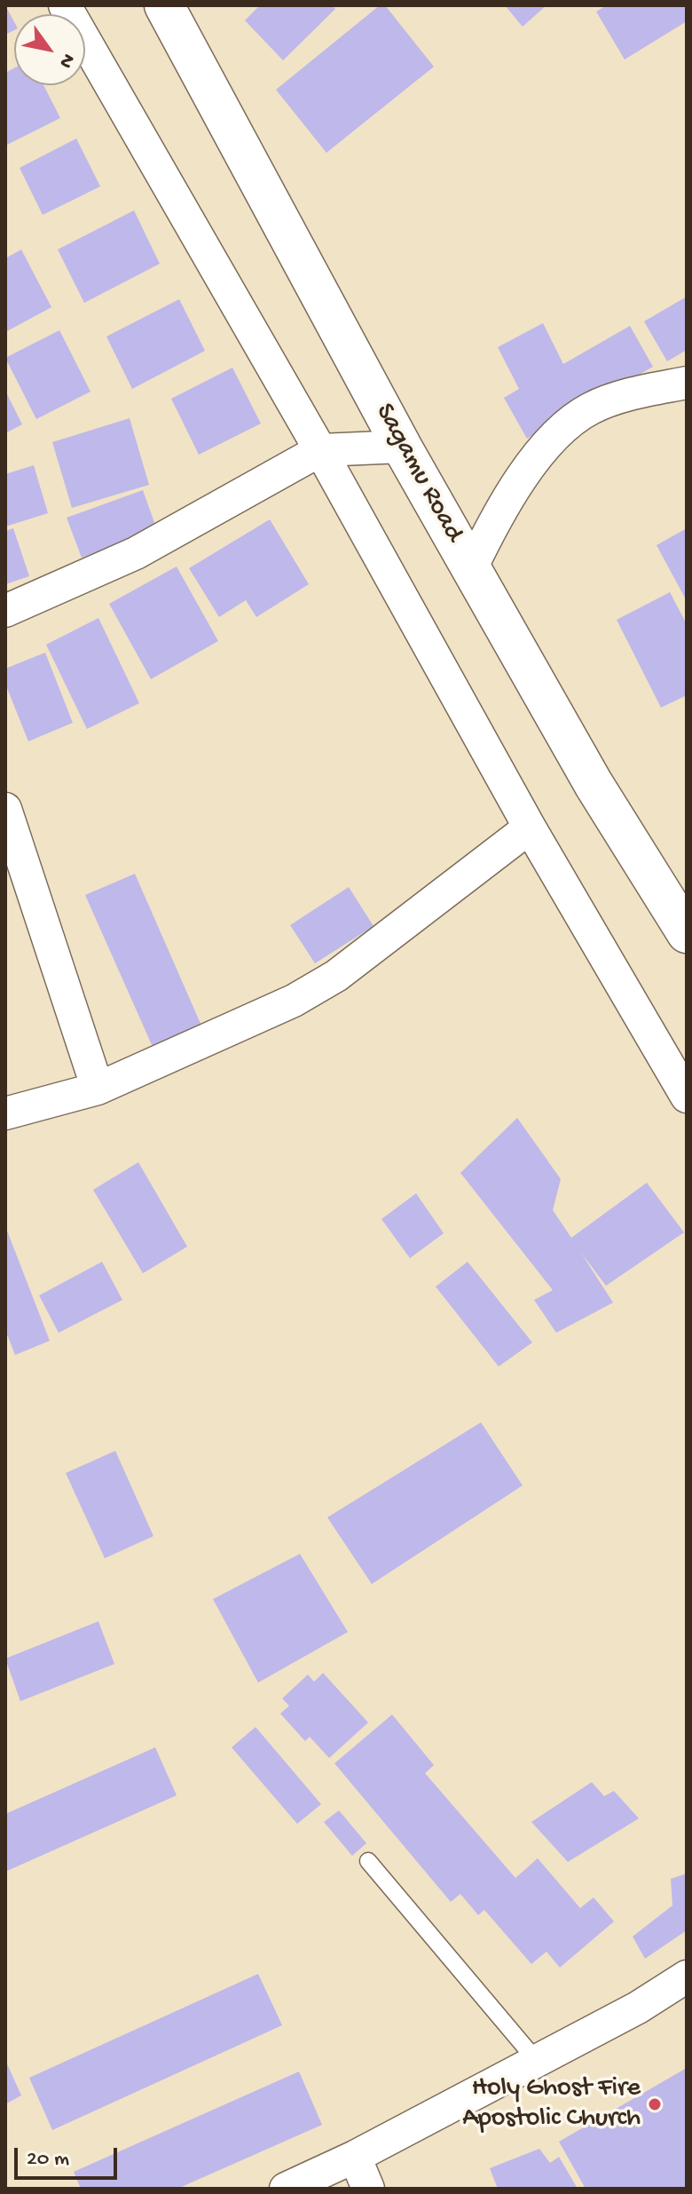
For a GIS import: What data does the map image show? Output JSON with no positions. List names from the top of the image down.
{
  "streets": {
    "highway": ["Sagamu Road"]
  },
  "places": ["Holy Ghost Fire Apostolic Church"],
  "scale_bar": "20 m",
  "north": "bottom right"
}
